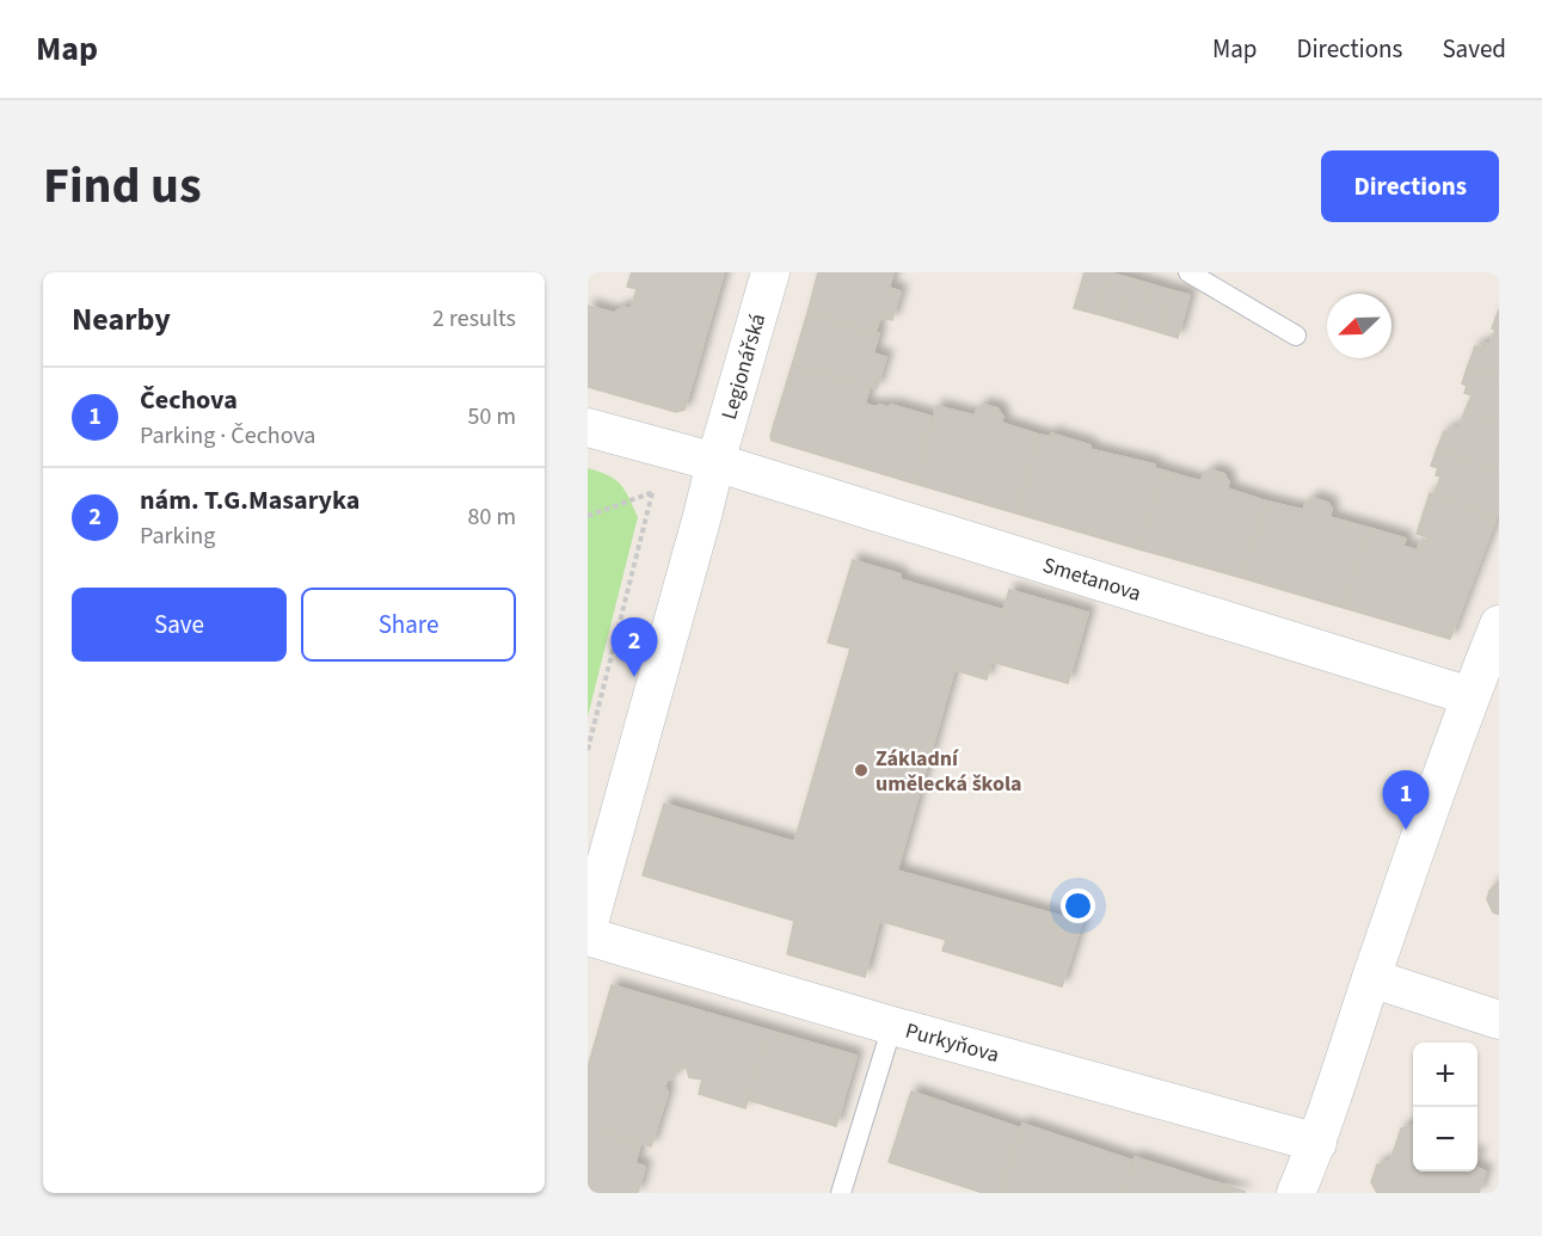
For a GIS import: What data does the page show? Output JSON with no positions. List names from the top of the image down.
{
  "streets": {
    "street": ["Legionářská", "Smetanova", "Purkyňova"]
  },
  "crossings": [
    ["Legionářská", "Smetanova"]
  ],
  "places": ["Základní umělecká škola"],
  "north": "bottom left",
  "page": {
    "header": "Map",
    "nav": ["Map", "Directions", "Saved"],
    "title": "Find us",
    "buttons": [
      "Directions",
      ["Save", "Share"]
    ],
    "heading": ["Nearby", "2 results"],
    "list": [
      {
        "mark": "1",
        "name": "Čechova",
        "note": "Parking · Čechova",
        "value": "50 m"
      },
      {
        "mark": "2",
        "name": "nám. T.G.Masaryka",
        "note": "Parking",
        "value": "80 m"
      }
    ],
    "pins": ["2", "1"],
    "map_buttons": ["+", "−"]
  }
}
